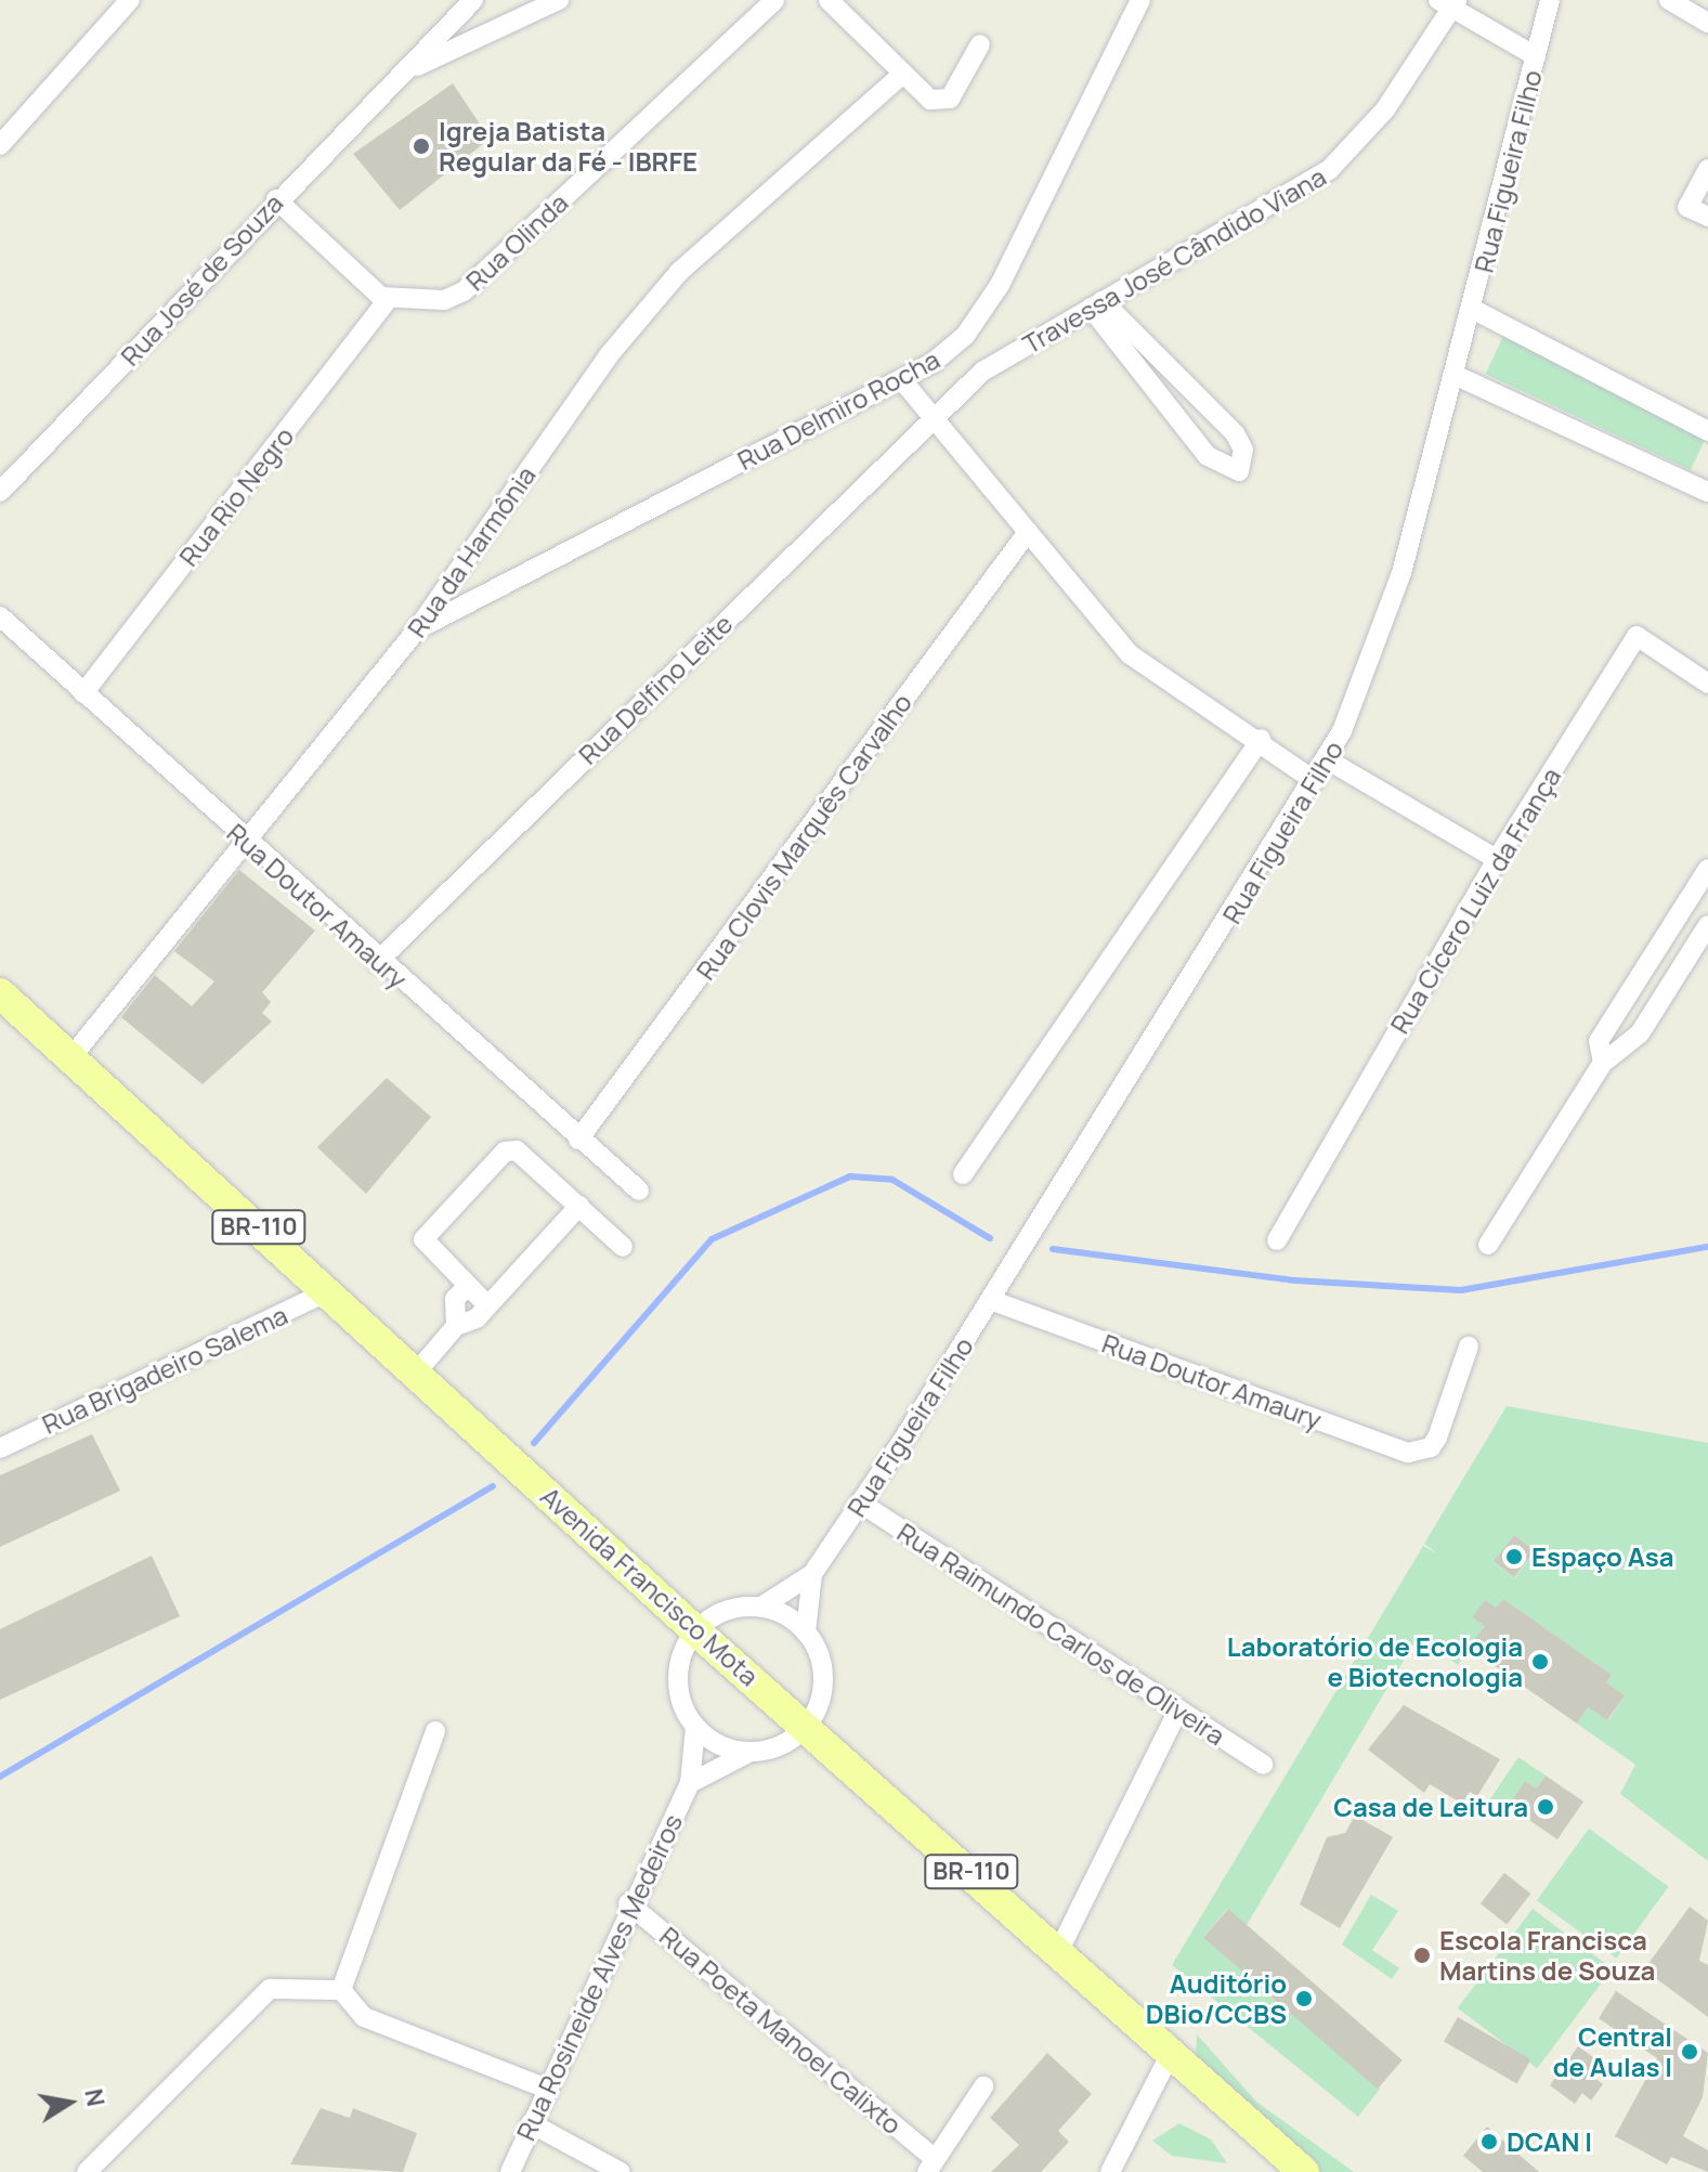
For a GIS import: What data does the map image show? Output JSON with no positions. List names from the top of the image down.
{
  "streets": {
    "main road": ["BR-110", "Avenida Francisco Mota"],
    "street": [
      "Rua Figueira Filho",
      "Rua Olinda",
      "Travessa José Cândido Viana",
      "Rua José de Souza",
      "Rua Delmiro Rocha",
      "Rua Rio Negro",
      "Rua da Harmônia",
      "Rua Delfino Leite",
      "Rua Clovis Marquês Carvalho",
      "Rua Cícero Luiz da França",
      "Rua Doutor Amaury",
      "Rua Brigadeiro Salema",
      "Rua Raimundo Carlos de Oliveira",
      "Rua Rosineide Alves Medeiros",
      "Rua Poeta Manoel Calixto"
    ]
  },
  "crossings": [
    ["Rua Figueira Filho", "Rua Doutor Amaury"],
    ["Rua Figueira Filho", "Rua Raimundo Carlos de Oliveira"],
    ["Rua Olinda", "Rua Rio Negro"],
    ["Travessa José Cândido Viana", "Rua Delfino Leite"],
    ["Rua Delmiro Rocha", "Rua da Harmônia"],
    ["Rua Rio Negro", "Rua Doutor Amaury"],
    ["Rua da Harmônia", "Rua Doutor Amaury"],
    ["Rua da Harmônia", "Avenida Francisco Mota"],
    ["Rua Delfino Leite", "Rua Doutor Amaury"],
    ["Rua Clovis Marquês Carvalho", "Rua Doutor Amaury"],
    ["Rua Brigadeiro Salema", "Avenida Francisco Mota"],
    ["Avenida Francisco Mota", "Rua Rosineide Alves Medeiros"],
    ["Rua Rosineide Alves Medeiros", "Rua Poeta Manoel Calixto"]
  ],
  "places": [
    "Igreja Batista Regular da Fé - IBRFE",
    "Espaço Asa",
    "Laboratório de Ecologia e Biotecnologia",
    "Casa de Leitura",
    "Escola Francisca Martins de Souza",
    "Auditório DBio/CCBS",
    "Central de Aulas I",
    "DCAN I"
  ],
  "north": "right"
}
